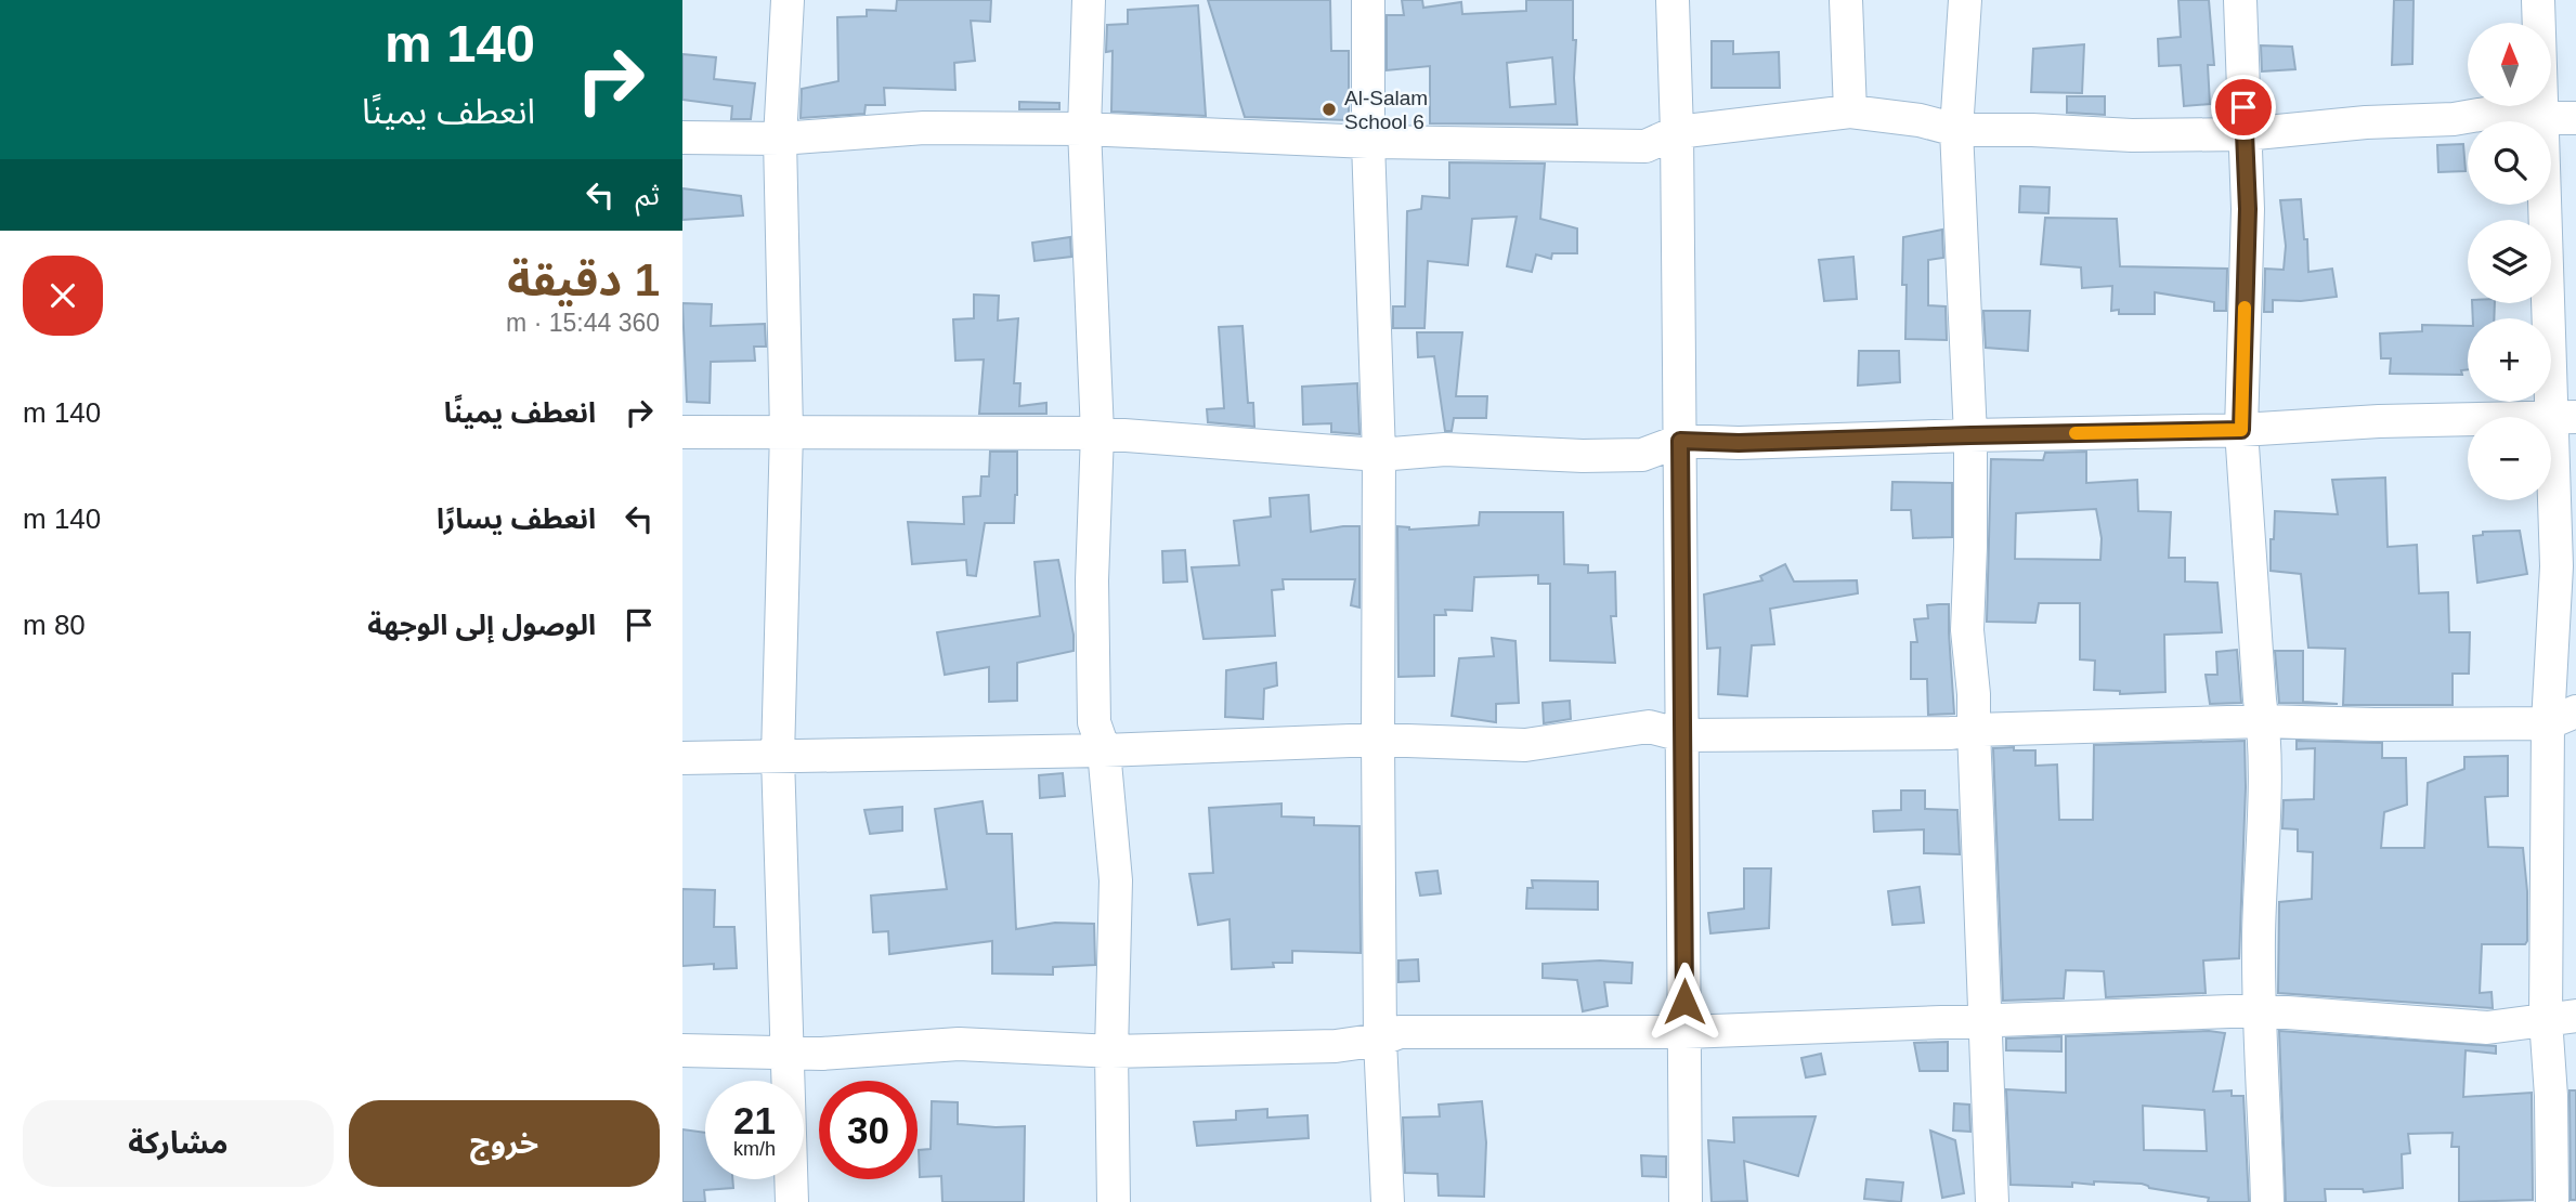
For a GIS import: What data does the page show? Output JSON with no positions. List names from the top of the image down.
{
  "places": ["Al-Salam School 6"],
  "north": "top",
  "page": {
    "turn": ["140 m", "انعطف يمينًا"],
    "map_buttons": ["+", "−"],
    "then": "ثم",
    "heading": ["1 دقيقة", "360 m · 15:44"],
    "list": [
      {
        "name": "انعطف يمينًا",
        "value": "140 m"
      },
      {
        "name": "انعطف يسارًا",
        "value": "140 m"
      },
      {
        "name": "الوصول إلى الوجهة",
        "value": "80 m"
      }
    ],
    "speed": "21 km/h",
    "limit": "30",
    "buttons": ["خروج", "مشاركة"]
  }
}
